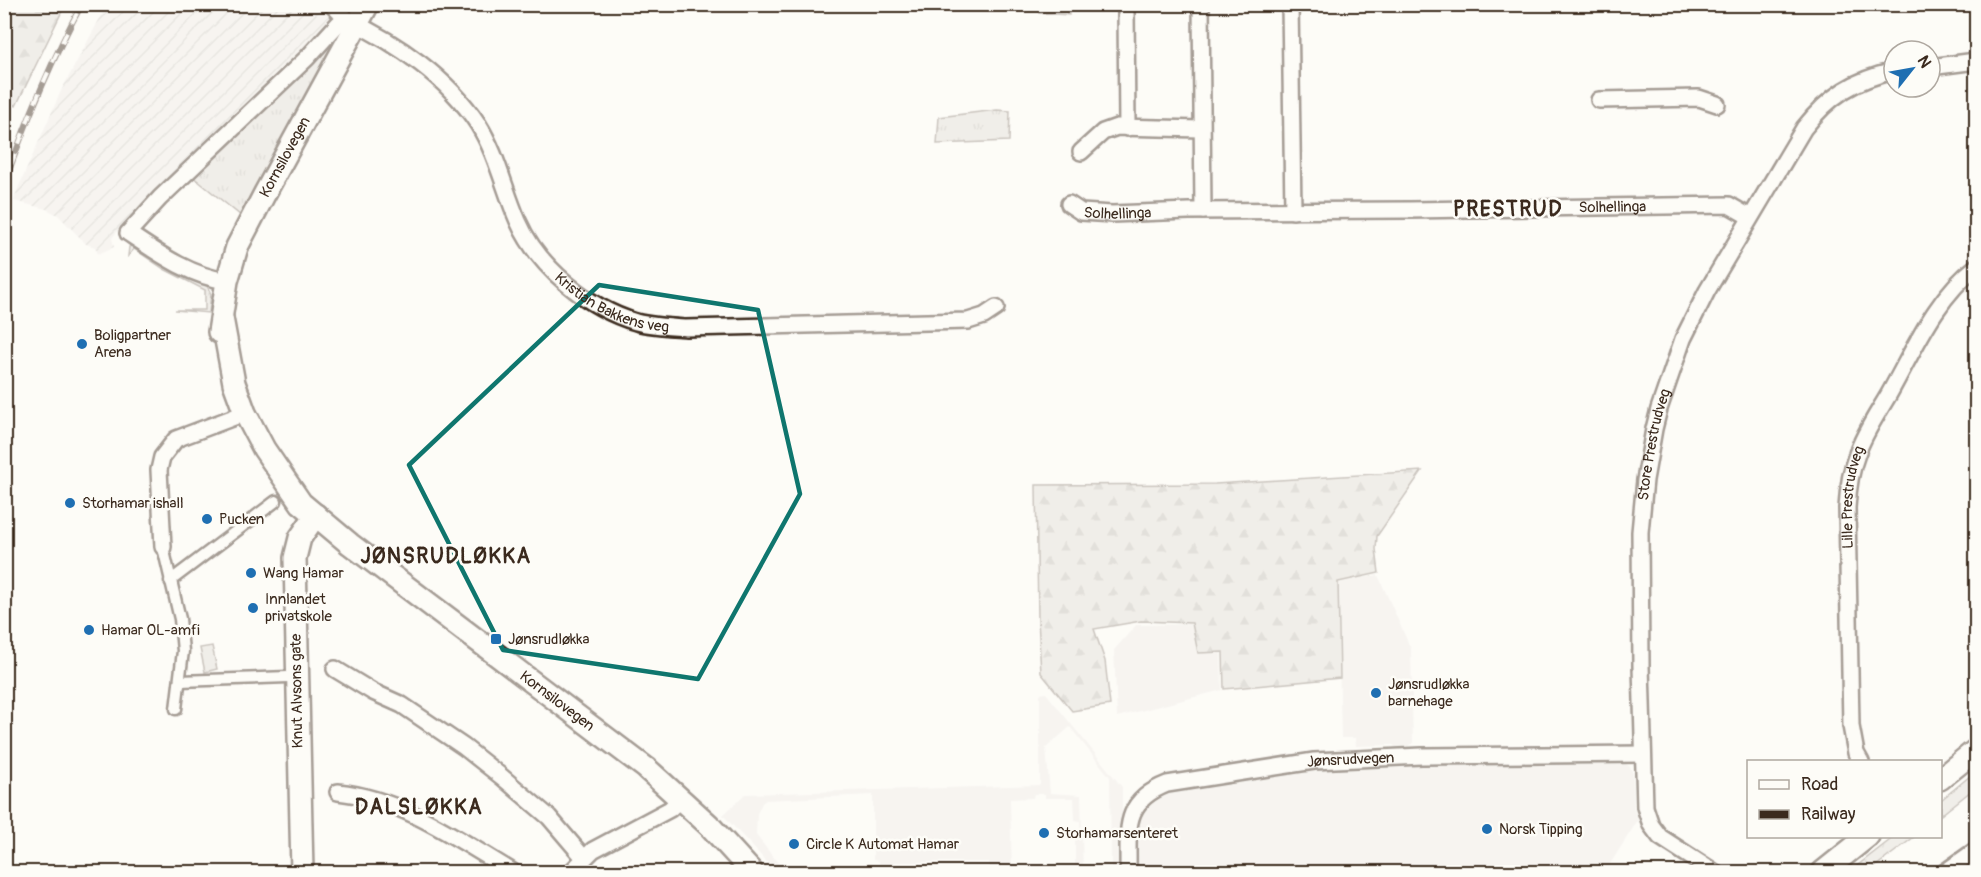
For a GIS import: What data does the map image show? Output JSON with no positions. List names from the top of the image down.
{
  "streets": {
    "main road": ["Kornsilovegen", "Knut Alvsons gate"],
    "street": [
      "Solhellinga",
      "Kristian Bakkens veg",
      "Store Prestrudveg",
      "Lille Prestrudveg",
      "Jønsrudvegen"
    ]
  },
  "crossings": [
    ["Kornsilovegen", "Kristian Bakkens veg"],
    ["Kornsilovegen", "Knut Alvsons gate"],
    ["Solhellinga", "Store Prestrudveg"],
    ["Store Prestrudveg", "Jønsrudvegen"]
  ],
  "districts": ["PRESTRUD", "JØNSRUDLØKKA", "DALSLØKKA"],
  "places": {
    "other": [
      "Boligpartner Arena",
      "Storhamar ishall",
      "Pucken",
      "Wang Hamar",
      "Innlandet privatskole",
      "Hamar OL-amfi",
      "Jønsrudløkka barnehage",
      "Norsk Tipping",
      "Storhamarsenteret",
      "Circle K Automat Hamar"
    ],
    "transit": ["Jønsrudløkka"]
  },
  "legend": ["Road", "Railway"],
  "north": "top right"
}
